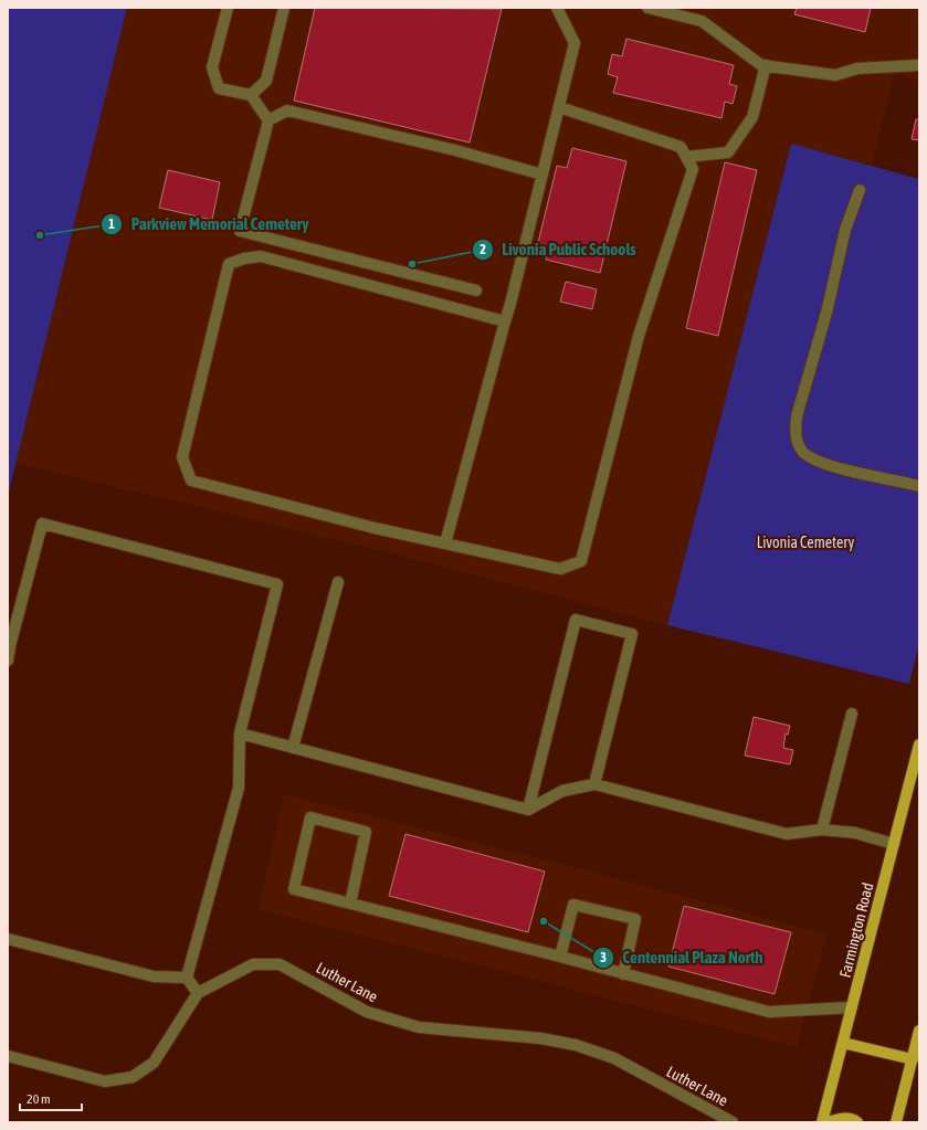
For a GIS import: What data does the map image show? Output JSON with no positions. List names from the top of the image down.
{
  "streets": {
    "main road": ["Farmington Road"],
    "street": ["Luther Lane"]
  },
  "parks": ["Livonia Cemetery"],
  "places": ["Parkview Memorial Cemetery", "Livonia Public Schools", "Centennial Plaza North"],
  "scale_bar": "20 m"
}
